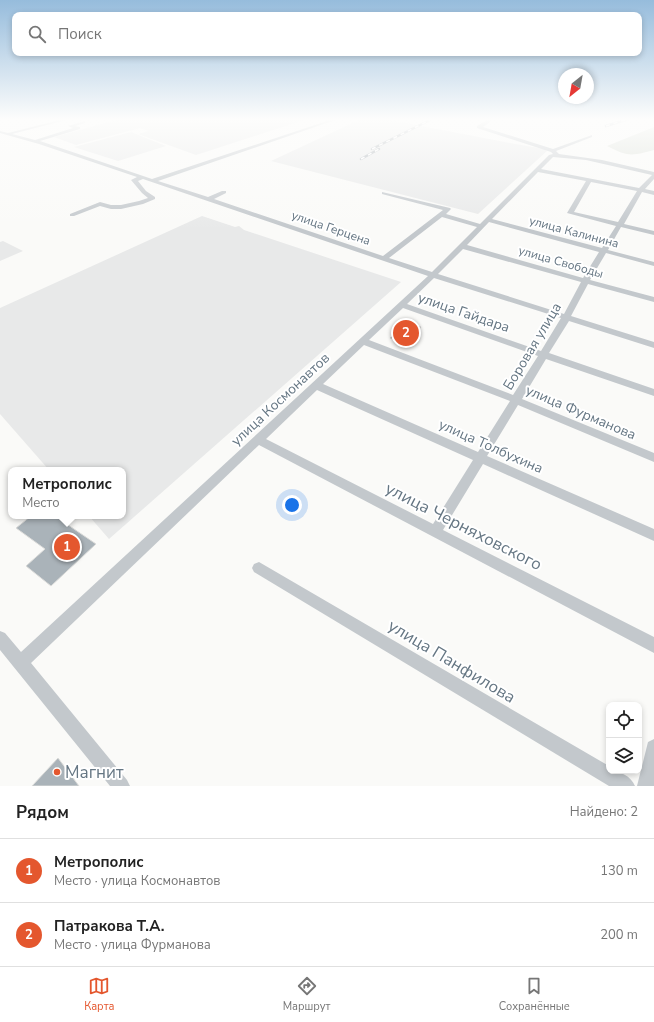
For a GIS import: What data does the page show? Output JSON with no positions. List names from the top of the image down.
{
  "streets": {
    "street": [
      "улица Герцена",
      "улица Калинина",
      "улица Свободы",
      "улица Гайдара",
      "Боровая улица",
      "улица Космонавтов",
      "улица Фурманова",
      "улица Толбухина",
      "улица Черняховского",
      "улица Панфилова"
    ]
  },
  "crossings": [
    ["улица Герцена", "Боровая улица"],
    ["улица Герцена", "улица Космонавтов"],
    ["улица Калинина", "Боровая улица"],
    ["улица Калинина", "улица Космонавтов"],
    ["улица Свободы", "Боровая улица"],
    ["улица Свободы", "улица Космонавтов"],
    ["улица Гайдара", "Боровая улица"],
    ["улица Гайдара", "улица Космонавтов"],
    ["Боровая улица", "улица Фурманова"],
    ["Боровая улица", "улица Толбухина"],
    ["Боровая улица", "улица Черняховского"],
    ["улица Космонавтов", "улица Фурманова"],
    ["улица Космонавтов", "улица Толбухина"],
    ["улица Космонавтов", "улица Черняховского"]
  ],
  "places": ["Магнит"],
  "north": "bottom left",
  "page": {
    "search": "Поиск",
    "pins": ["2", "1"],
    "popup": ["Метрополис", "Место"],
    "heading": ["Рядом", "Найдено: 2"],
    "list": [
      {
        "mark": "1",
        "name": "Метрополис",
        "note": "Место · улица Космонавтов",
        "value": "130 m"
      },
      {
        "mark": "2",
        "name": "Патракова Т.А.",
        "note": "Место · улица Фурманова",
        "value": "200 m"
      }
    ],
    "nav": ["Карта", "Маршрут", "Сохранённые"]
  }
}
